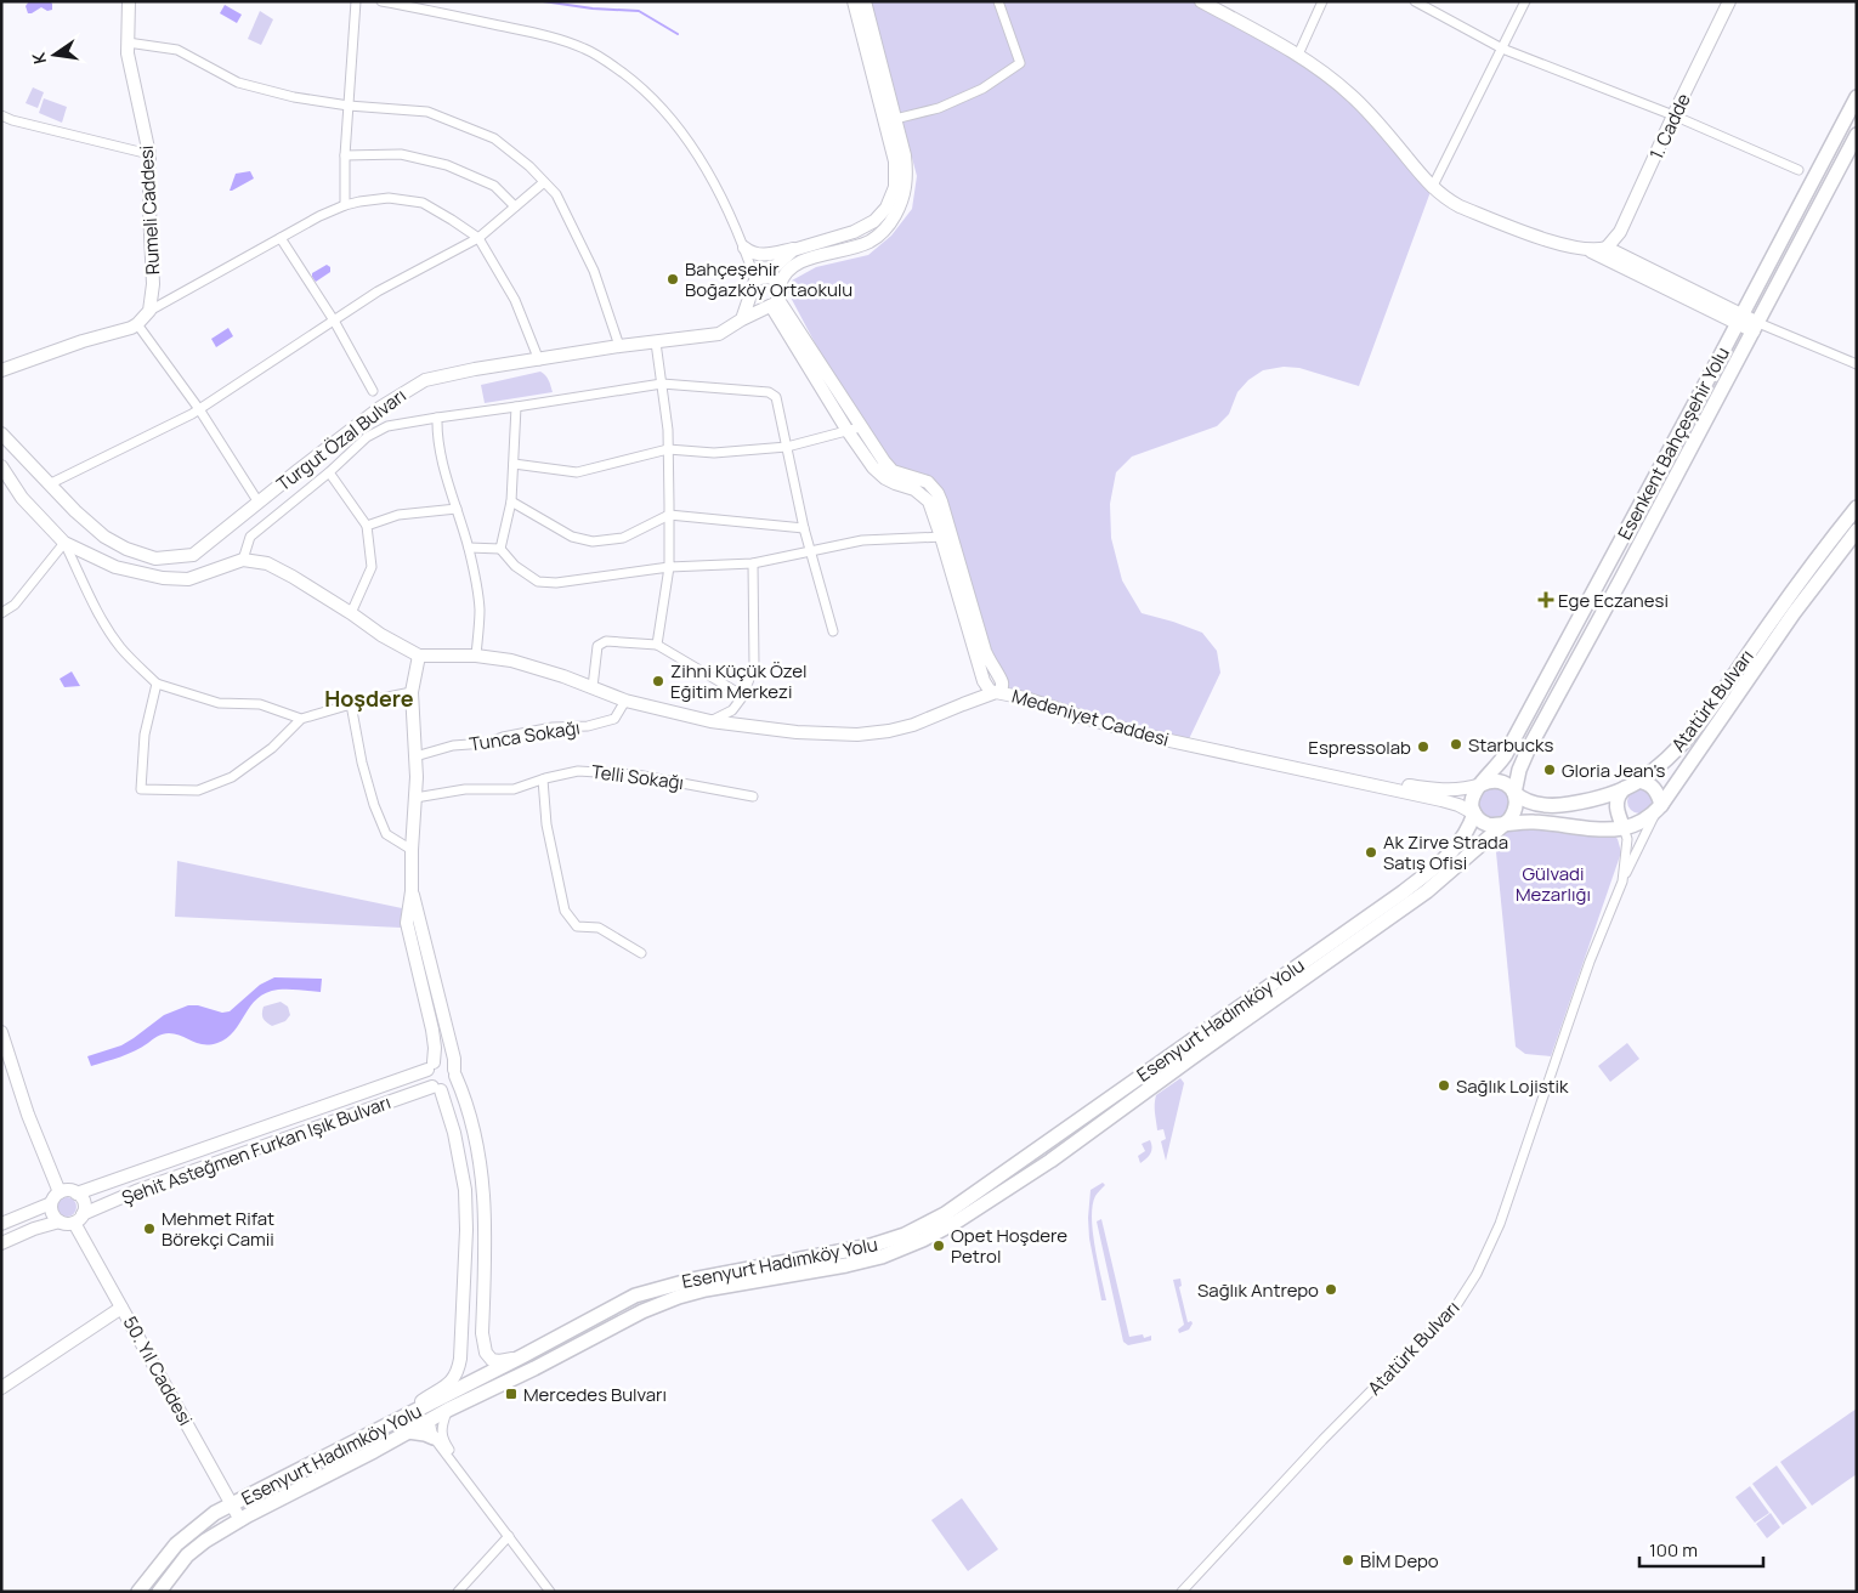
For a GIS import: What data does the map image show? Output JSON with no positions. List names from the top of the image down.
{
  "streets": {
    "main road": ["Esenkent Bahçeşehir Yolu", "Atatürk Bulvarı", "Esenyurt Hadımköy Yolu"],
    "street": [
      "1. Cadde",
      "Rumeli Caddesi",
      "Turgut Özal Bulvarı",
      "Medeniyet Caddesi",
      "Tunca Sokağı",
      "Telli Sokağı",
      "Şehit Asteğmen Furkan Işık Bulvarı",
      "50. Yıl Caddesi"
    ]
  },
  "crossings": [
    ["Esenkent Bahçeşehir Yolu", "Atatürk Bulvarı"],
    ["Esenkent Bahçeşehir Yolu", "Esenyurt Hadımköy Yolu"],
    ["Atatürk Bulvarı", "Esenyurt Hadımköy Yolu"],
    ["Medeniyet Caddesi", "Tunca Sokağı"],
    ["Esenyurt Hadımköy Yolu", "50. Yıl Caddesi"],
    ["Şehit Asteğmen Furkan Işık Bulvarı", "50. Yıl Caddesi"]
  ],
  "districts": ["Hoşdere"],
  "parks": ["Gülvadi Mezarlığı"],
  "places": {
    "other": [
      "Bahçeşehir Boğazköy Ortaokulu",
      "Zihni Küçük Özel Eğitim Merkezi",
      "Starbucks",
      "Espressolab",
      "Gloria Jean's",
      "Ak Zirve Strada Satış Ofisi",
      "Sağlık Lojistik",
      "Mehmet Rifat Börekçi Camii",
      "Opet Hoşdere Petrol",
      "Sağlık Antrepo",
      "BİM Depo"
    ],
    "health": ["Ege Eczanesi"],
    "transit": ["Mercedes Bulvarı"]
  },
  "scale_bar": "100 m",
  "north": "left"
}
